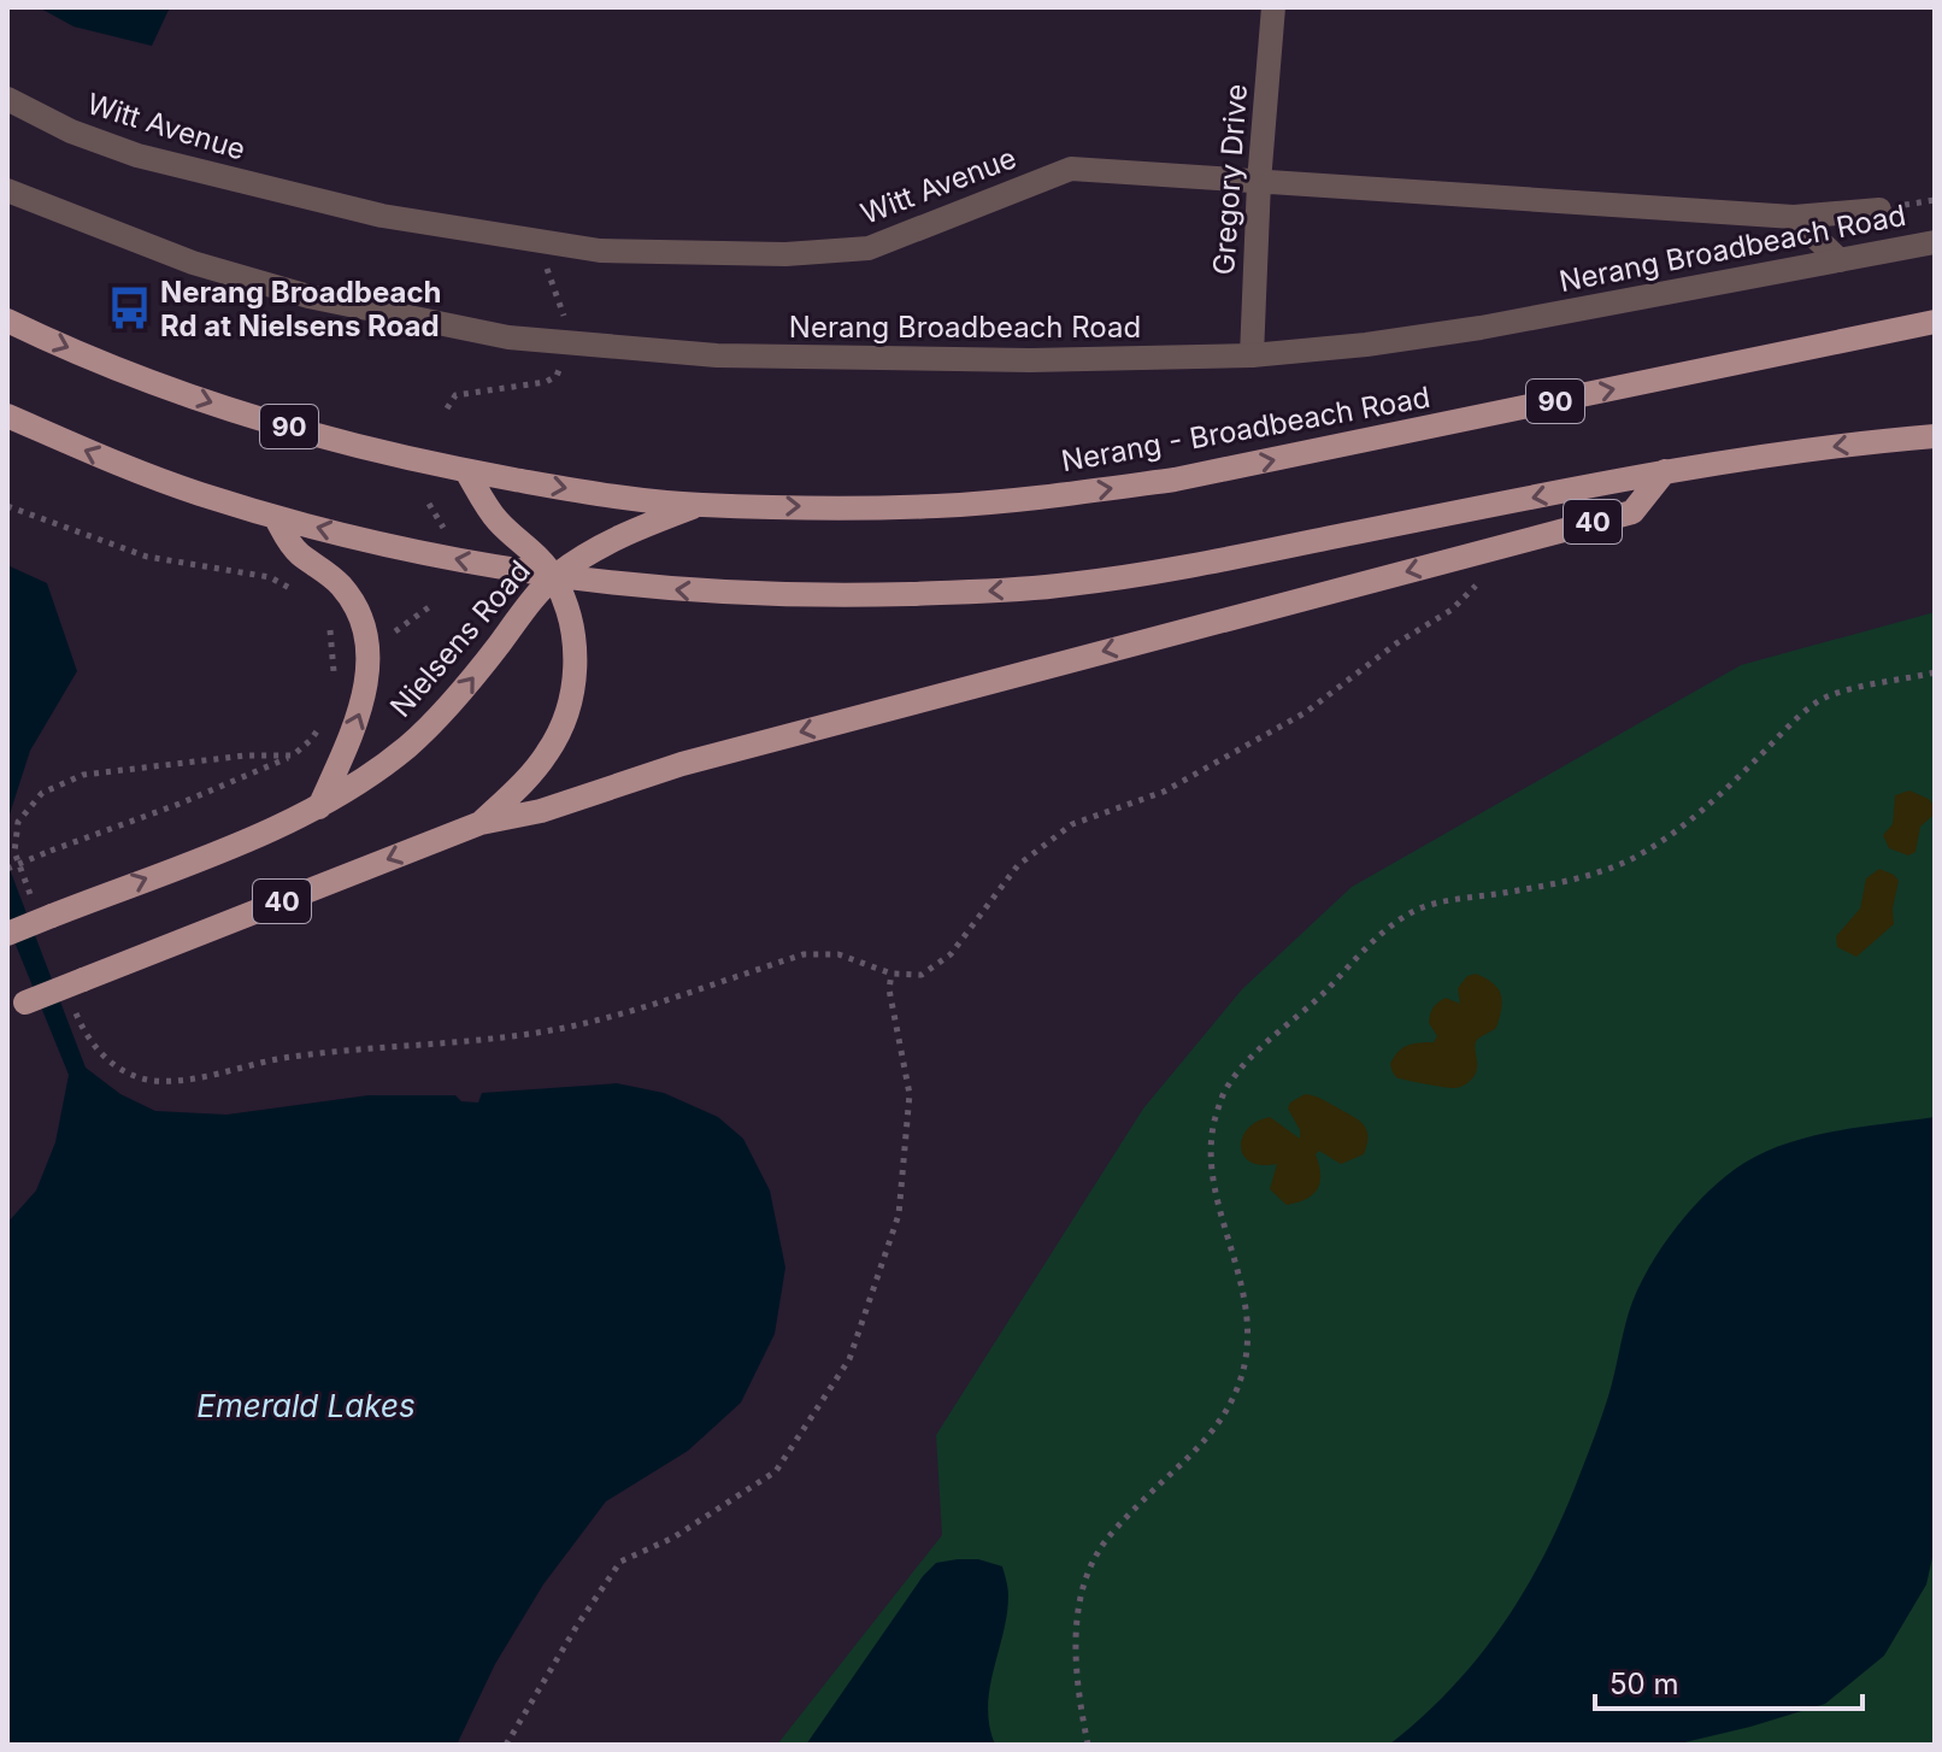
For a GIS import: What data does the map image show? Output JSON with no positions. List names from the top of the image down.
{
  "streets": {
    "main road": [
      "90",
      "Nerang - Broadbeach Road",
      "40",
      "Nielsens Road"
    ],
    "street": ["Witt Avenue", "Gregory Drive", "Nerang Broadbeach Road"]
  },
  "crossings": [
    ["Witt Avenue", "Gregory Drive"],
    ["Gregory Drive", "Nerang Broadbeach Road"],
    ["Nerang - Broadbeach Road", "40"],
    ["Nerang - Broadbeach Road", "Nielsens Road"],
    ["40", "Nielsens Road"]
  ],
  "water": ["Emerald Lakes"],
  "places": {
    "bus stop": ["Nerang Broadbeach Rd at Nielsens Road"]
  },
  "scale_bar": "50 m"
}
